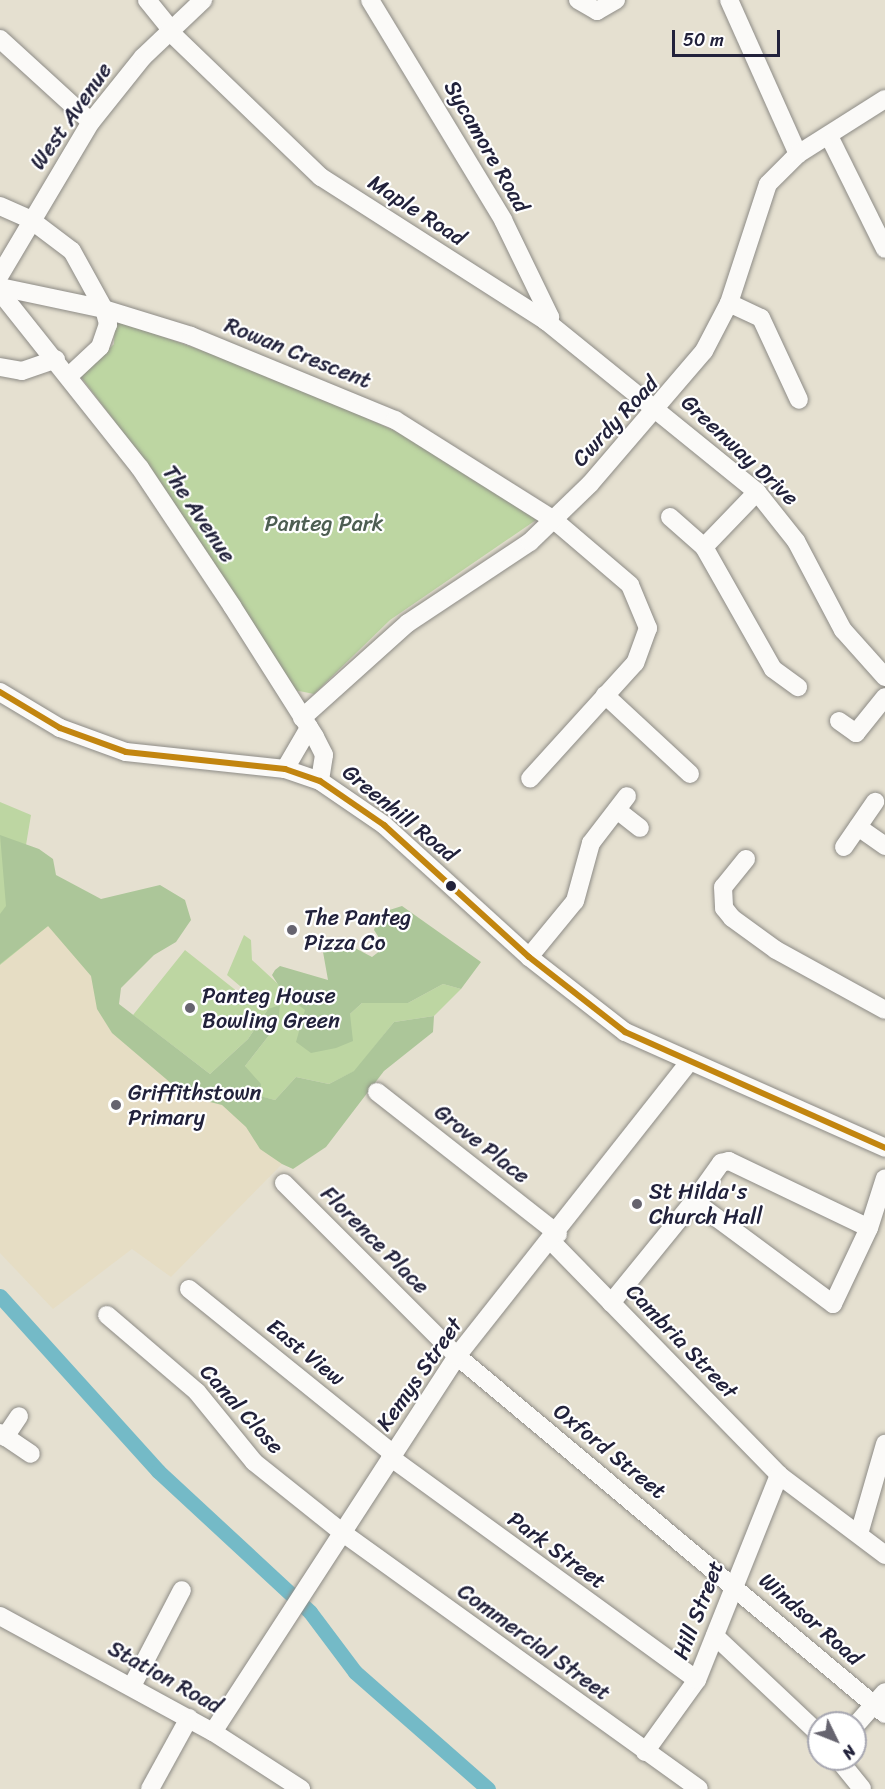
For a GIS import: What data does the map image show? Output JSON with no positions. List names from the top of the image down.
{
  "streets": {
    "street": [
      "West Avenue",
      "Sycamore Road",
      "Maple Road",
      "Rowan Crescent",
      "Cwrdy Road",
      "Greenway Drive",
      "The Avenue",
      "Greenhill Road",
      "Grove Place",
      "Florence Place",
      "Cambria Street",
      "East View",
      "Kemys Street",
      "Canal Close",
      "Oxford Street",
      "Park Street",
      "Hill Street",
      "Windsor Road",
      "Commercial Street",
      "Station Road"
    ]
  },
  "crossings": [
    ["West Avenue", "Maple Road"],
    ["Sycamore Road", "Maple Road"],
    ["Maple Road", "Cwrdy Road"],
    ["Maple Road", "Greenway Drive"],
    ["Rowan Crescent", "Cwrdy Road"],
    ["Cwrdy Road", "Greenway Drive"],
    ["Cwrdy Road", "The Avenue"],
    ["Cwrdy Road", "Greenhill Road"],
    ["The Avenue", "Greenhill Road"],
    ["Greenhill Road", "Kemys Street"],
    ["Grove Place", "Cambria Street"],
    ["Grove Place", "Kemys Street"],
    ["Florence Place", "Kemys Street"],
    ["Florence Place", "Oxford Street"],
    ["Cambria Street", "Kemys Street"],
    ["Cambria Street", "Hill Street"],
    ["East View", "Kemys Street"],
    ["East View", "Park Street"],
    ["Kemys Street", "Canal Close"],
    ["Kemys Street", "Oxford Street"],
    ["Kemys Street", "Park Street"],
    ["Kemys Street", "Commercial Street"],
    ["Kemys Street", "Station Road"],
    ["Canal Close", "Commercial Street"],
    ["Oxford Street", "Hill Street"],
    ["Oxford Street", "Windsor Road"],
    ["Park Street", "Hill Street"],
    ["Hill Street", "Windsor Road"],
    ["Hill Street", "Commercial Street"]
  ],
  "parks": ["Panteg Park"],
  "places": [
    "The Panteg Pizza Co",
    "Panteg House Bowling Green",
    "Griffithstown Primary",
    "St Hilda's Church Hall"
  ],
  "scale_bar": "50 m",
  "north": "bottom right"
}
